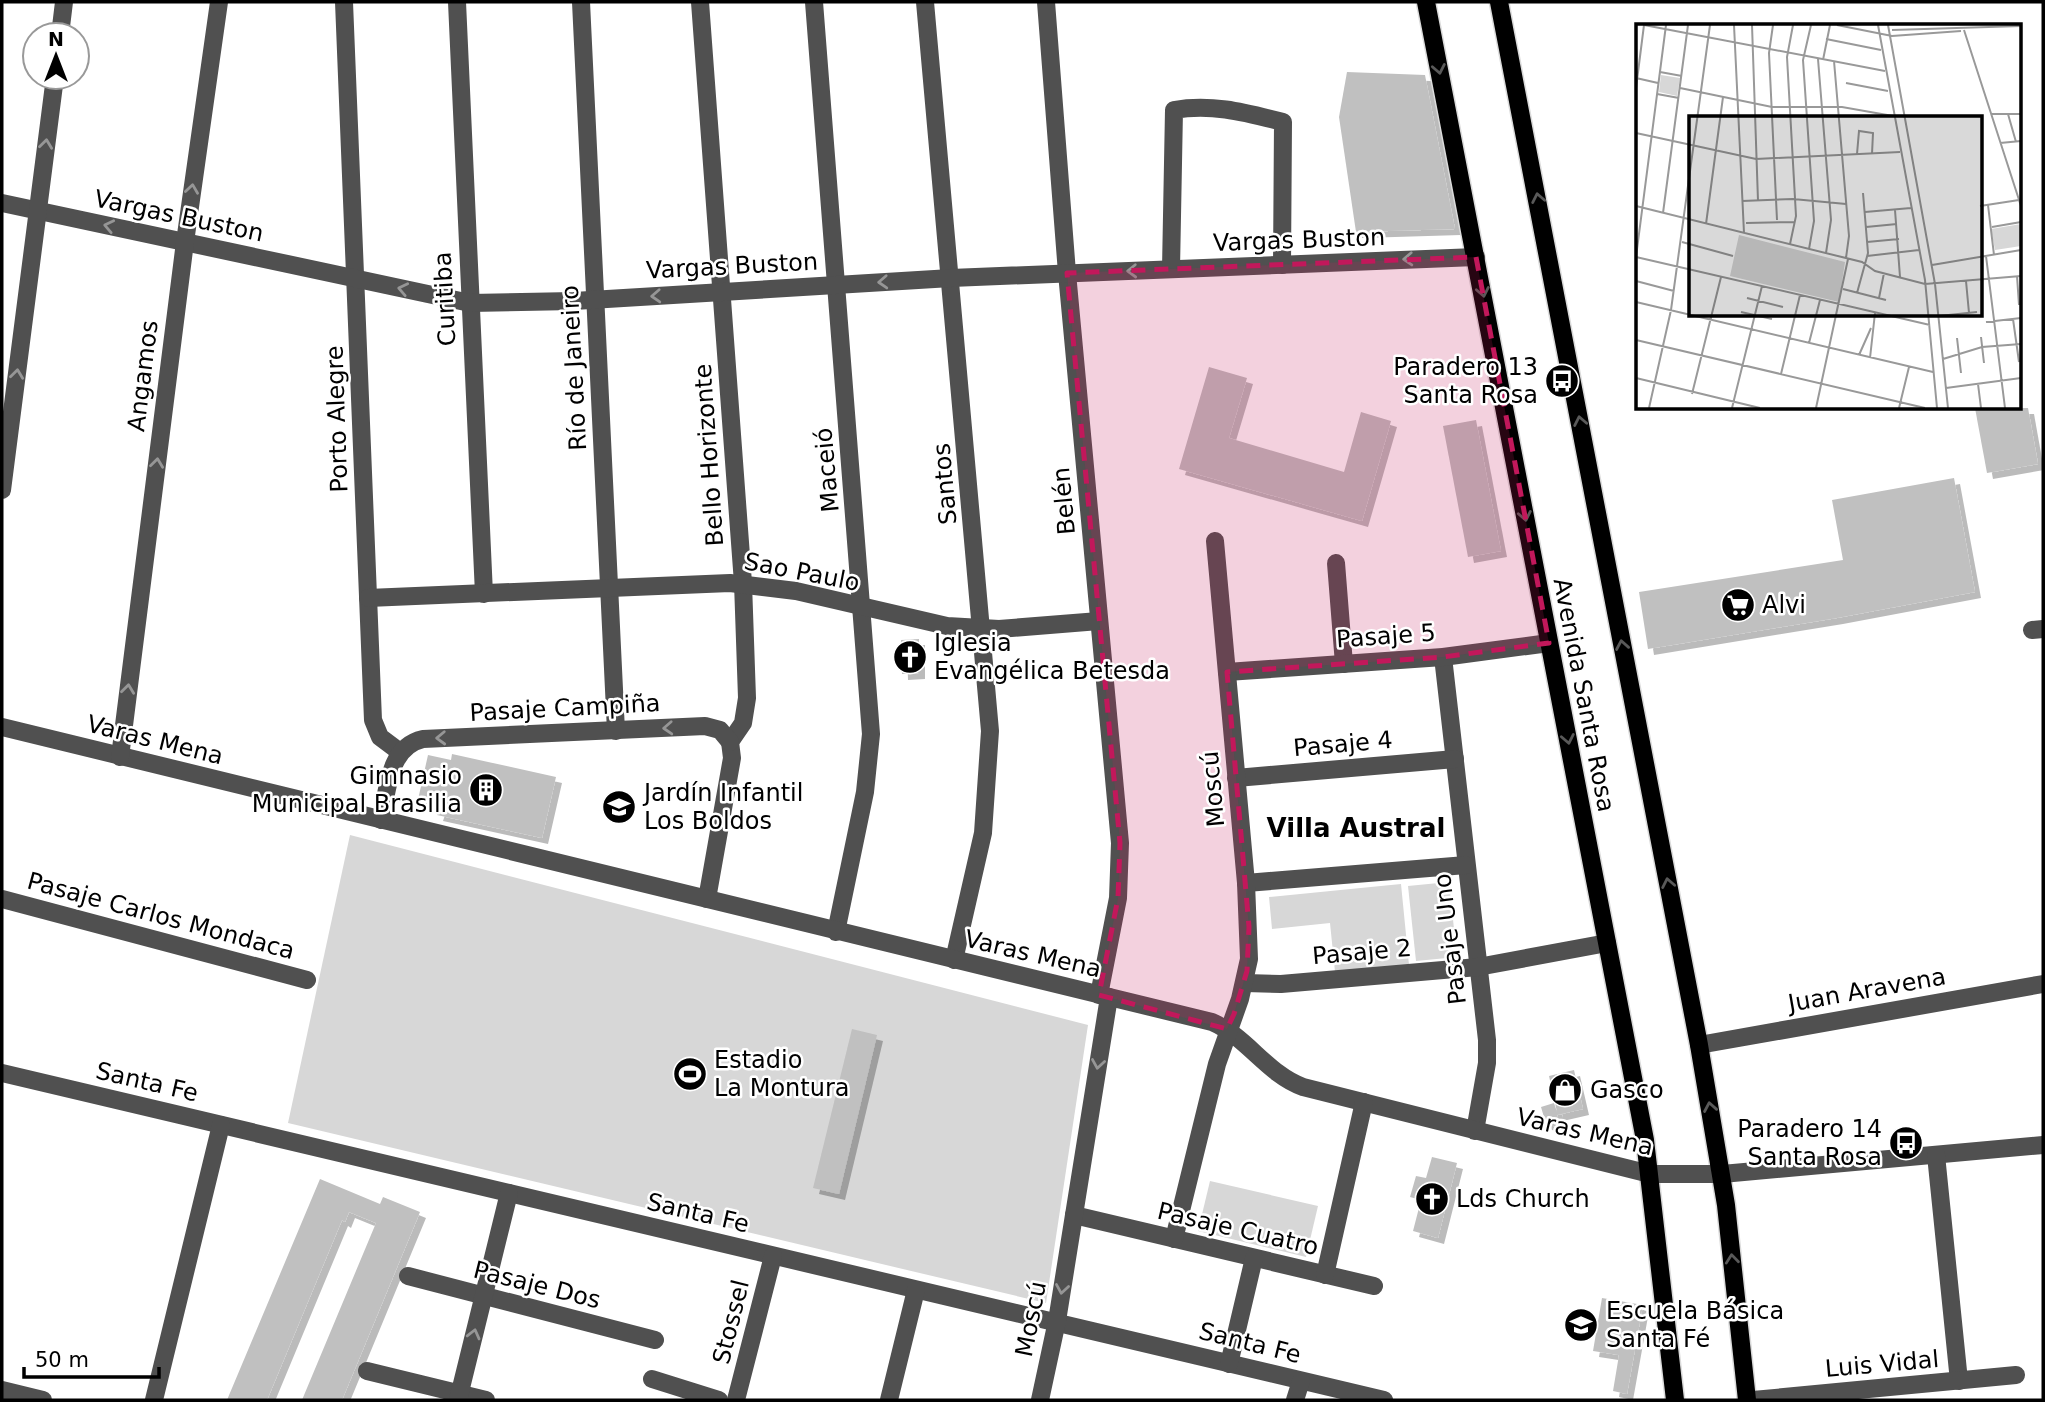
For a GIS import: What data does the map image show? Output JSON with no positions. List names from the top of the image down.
{
  "streets": {
    "main road": ["Avenida Santa Rosa"],
    "street": [
      "Vargas Buston",
      "Curitiba",
      "Río de Janeiro",
      "Angamos",
      "Porto Alegre",
      "Bello Horizonte",
      "Maceió",
      "Santos",
      "Belén",
      "Sao Paulo",
      "Pasaje 5",
      "Pasaje Campiña",
      "Varas Mena",
      "Pasaje 4",
      "Moscú",
      "Pasaje Carlos Mondaca",
      "Pasaje Uno",
      "Pasaje 2",
      "Juan Aravena",
      "Santa Fe",
      "Pasaje Cuatro",
      "Pasaje Dos",
      "Stossel",
      "Luis Vidal"
    ]
  },
  "crossings": [
    ["Vargas Buston", "Curitiba"],
    ["Vargas Buston", "Río de Janeiro"],
    ["Vargas Buston", "Angamos"],
    ["Vargas Buston", "Porto Alegre"],
    ["Vargas Buston", "Bello Horizonte"],
    ["Vargas Buston", "Maceió"],
    ["Vargas Buston", "Santos"],
    ["Vargas Buston", "Belén"],
    ["Vargas Buston", "Avenida Santa Rosa"],
    ["Curitiba", "Sao Paulo"],
    ["Río de Janeiro", "Sao Paulo"],
    ["Río de Janeiro", "Pasaje Campiña"],
    ["Angamos", "Varas Mena"],
    ["Porto Alegre", "Sao Paulo"],
    ["Porto Alegre", "Pasaje Campiña"],
    ["Bello Horizonte", "Sao Paulo"],
    ["Bello Horizonte", "Pasaje Campiña"],
    ["Bello Horizonte", "Varas Mena"],
    ["Maceió", "Sao Paulo"],
    ["Maceió", "Varas Mena"],
    ["Santos", "Sao Paulo"],
    ["Santos", "Varas Mena"],
    ["Belén", "Sao Paulo"],
    ["Belén", "Varas Mena"],
    ["Belén", "Moscú"],
    ["Pasaje 5", "Avenida Santa Rosa"],
    ["Pasaje 5", "Moscú"],
    ["Pasaje 5", "Pasaje Uno"],
    ["Avenida Santa Rosa", "Varas Mena"],
    ["Avenida Santa Rosa", "Pasaje 2"],
    ["Avenida Santa Rosa", "Juan Aravena"],
    ["Varas Mena", "Moscú"],
    ["Varas Mena", "Pasaje Uno"],
    ["Pasaje 4", "Moscú"],
    ["Pasaje 4", "Pasaje Uno"],
    ["Moscú", "Pasaje 2"],
    ["Moscú", "Santa Fe"],
    ["Moscú", "Pasaje Cuatro"],
    ["Pasaje Uno", "Pasaje 2"],
    ["Santa Fe", "Stossel"]
  ],
  "one_way": ["Vargas Buston", "Pasaje Campiña"],
  "districts": ["Villa Austral"],
  "places": {
    "bus stop": ["Paradero 13 Santa Rosa", "Paradero 14 Santa Rosa"],
    "supermarket": ["Alvi"],
    "church": ["Iglesia Evangélica Betesda", "Lds Church"],
    "building": ["Gimnasio Municipal Brasilia"],
    "school or university": ["Jardín Infantil Los Boldos", "Escuela Básica Santa Fé"],
    "sports": ["Estadio La Montura"],
    "shop": ["Gasco"]
  },
  "scale_bar": "50 m",
  "north": "top"
}
